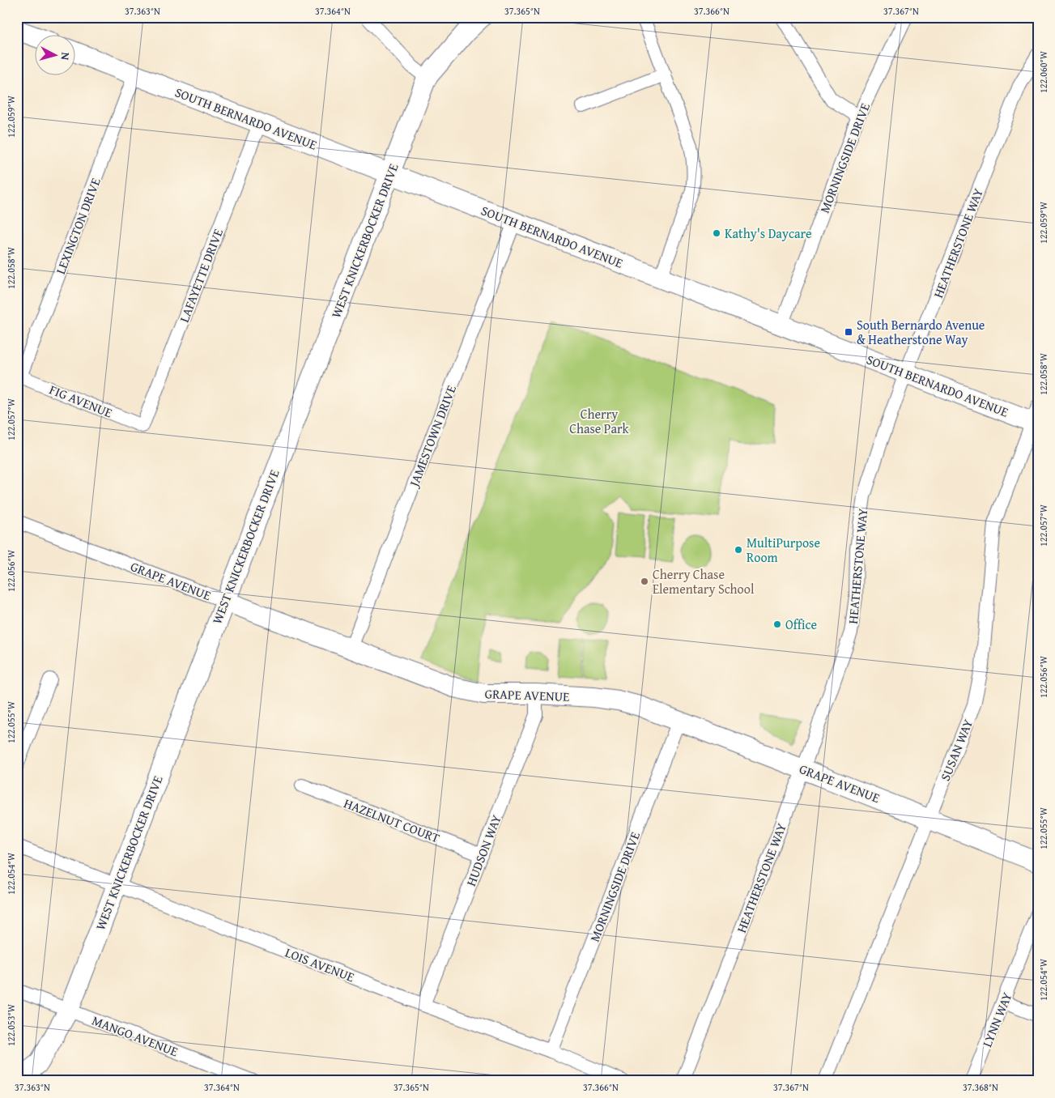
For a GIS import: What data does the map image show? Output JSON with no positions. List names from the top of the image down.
{
  "streets": {
    "street": [
      "SOUTH BERNARDO AVENUE",
      "MORNINGSIDE DRIVE",
      "LEXINGTON DRIVE",
      "WEST KNICKERBOCKER DRIVE",
      "HEATHERSTONE WAY",
      "LAFAYETTE DRIVE",
      "FIG AVENUE",
      "JAMESTOWN DRIVE",
      "GRAPE AVENUE",
      "SUSAN WAY",
      "HAZELNUT COURT",
      "HUDSON WAY",
      "LOIS AVENUE",
      "LYNN WAY",
      "MANGO AVENUE"
    ]
  },
  "crossings": [
    ["SOUTH BERNARDO AVENUE", "MORNINGSIDE DRIVE"],
    ["SOUTH BERNARDO AVENUE", "LEXINGTON DRIVE"],
    ["SOUTH BERNARDO AVENUE", "WEST KNICKERBOCKER DRIVE"],
    ["SOUTH BERNARDO AVENUE", "HEATHERSTONE WAY"],
    ["SOUTH BERNARDO AVENUE", "LAFAYETTE DRIVE"],
    ["SOUTH BERNARDO AVENUE", "JAMESTOWN DRIVE"],
    ["SOUTH BERNARDO AVENUE", "SUSAN WAY"],
    ["MORNINGSIDE DRIVE", "GRAPE AVENUE"],
    ["MORNINGSIDE DRIVE", "LOIS AVENUE"],
    ["LEXINGTON DRIVE", "FIG AVENUE"],
    ["WEST KNICKERBOCKER DRIVE", "GRAPE AVENUE"],
    ["WEST KNICKERBOCKER DRIVE", "LOIS AVENUE"],
    ["WEST KNICKERBOCKER DRIVE", "MANGO AVENUE"],
    ["HEATHERSTONE WAY", "GRAPE AVENUE"],
    ["LAFAYETTE DRIVE", "FIG AVENUE"],
    ["JAMESTOWN DRIVE", "GRAPE AVENUE"],
    ["GRAPE AVENUE", "SUSAN WAY"],
    ["GRAPE AVENUE", "HUDSON WAY"],
    ["HAZELNUT COURT", "HUDSON WAY"],
    ["HUDSON WAY", "LOIS AVENUE"]
  ],
  "parks": ["Cherry Chase Park"],
  "places": {
    "other": [
      "Kathy's Daycare",
      "MultiPurpose Room",
      "Cherry Chase Elementary School",
      "Office"
    ],
    "transit": ["South Bernardo Avenue & Heatherstone Way"]
  },
  "north": "right",
  "coordinates": [
    "37.363°N",
    "37.364°N",
    "37.365°N",
    "37.366°N",
    "37.367°N",
    "122.060°W",
    "122.059°W",
    "122.058°W",
    "122.057°W",
    "122.056°W",
    "122.055°W",
    "122.054°W",
    "122.053°W",
    "37.368°N"
  ]
}
